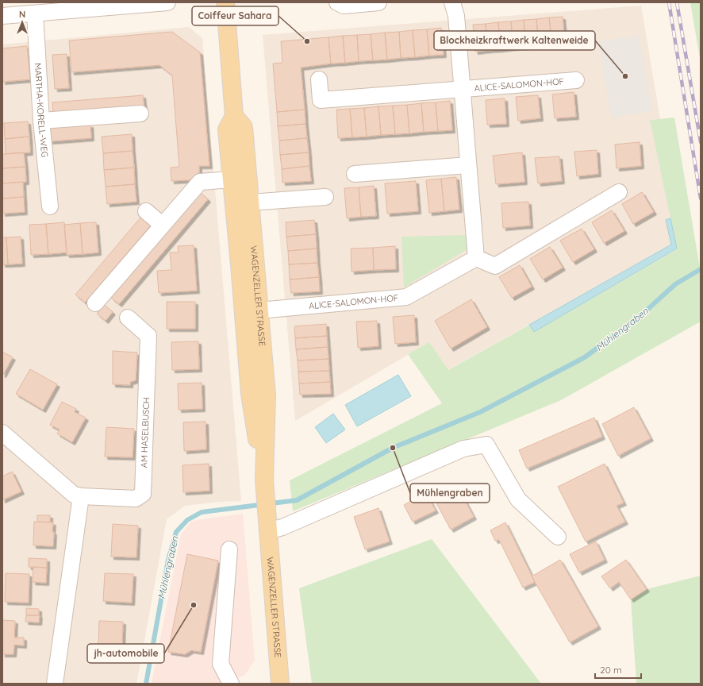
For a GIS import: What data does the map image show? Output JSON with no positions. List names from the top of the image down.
{
  "streets": {
    "main road": ["WAGENZELLER STRASSE"],
    "street": ["ALICE-SALOMON-HOF", "MARTHA-KORELL-WEG", "AM HASELBUSCH"]
  },
  "crossings": [
    ["ALICE-SALOMON-HOF", "WAGENZELLER STRASSE"]
  ],
  "water": ["Mühlengraben"],
  "places": [
    "Coiffeur Sahara",
    "Blockheizkraftwerk Kaltenweide",
    "Mühlengraben",
    "jh-automobile"
  ],
  "scale_bar": "20 m",
  "north": "top"
}
